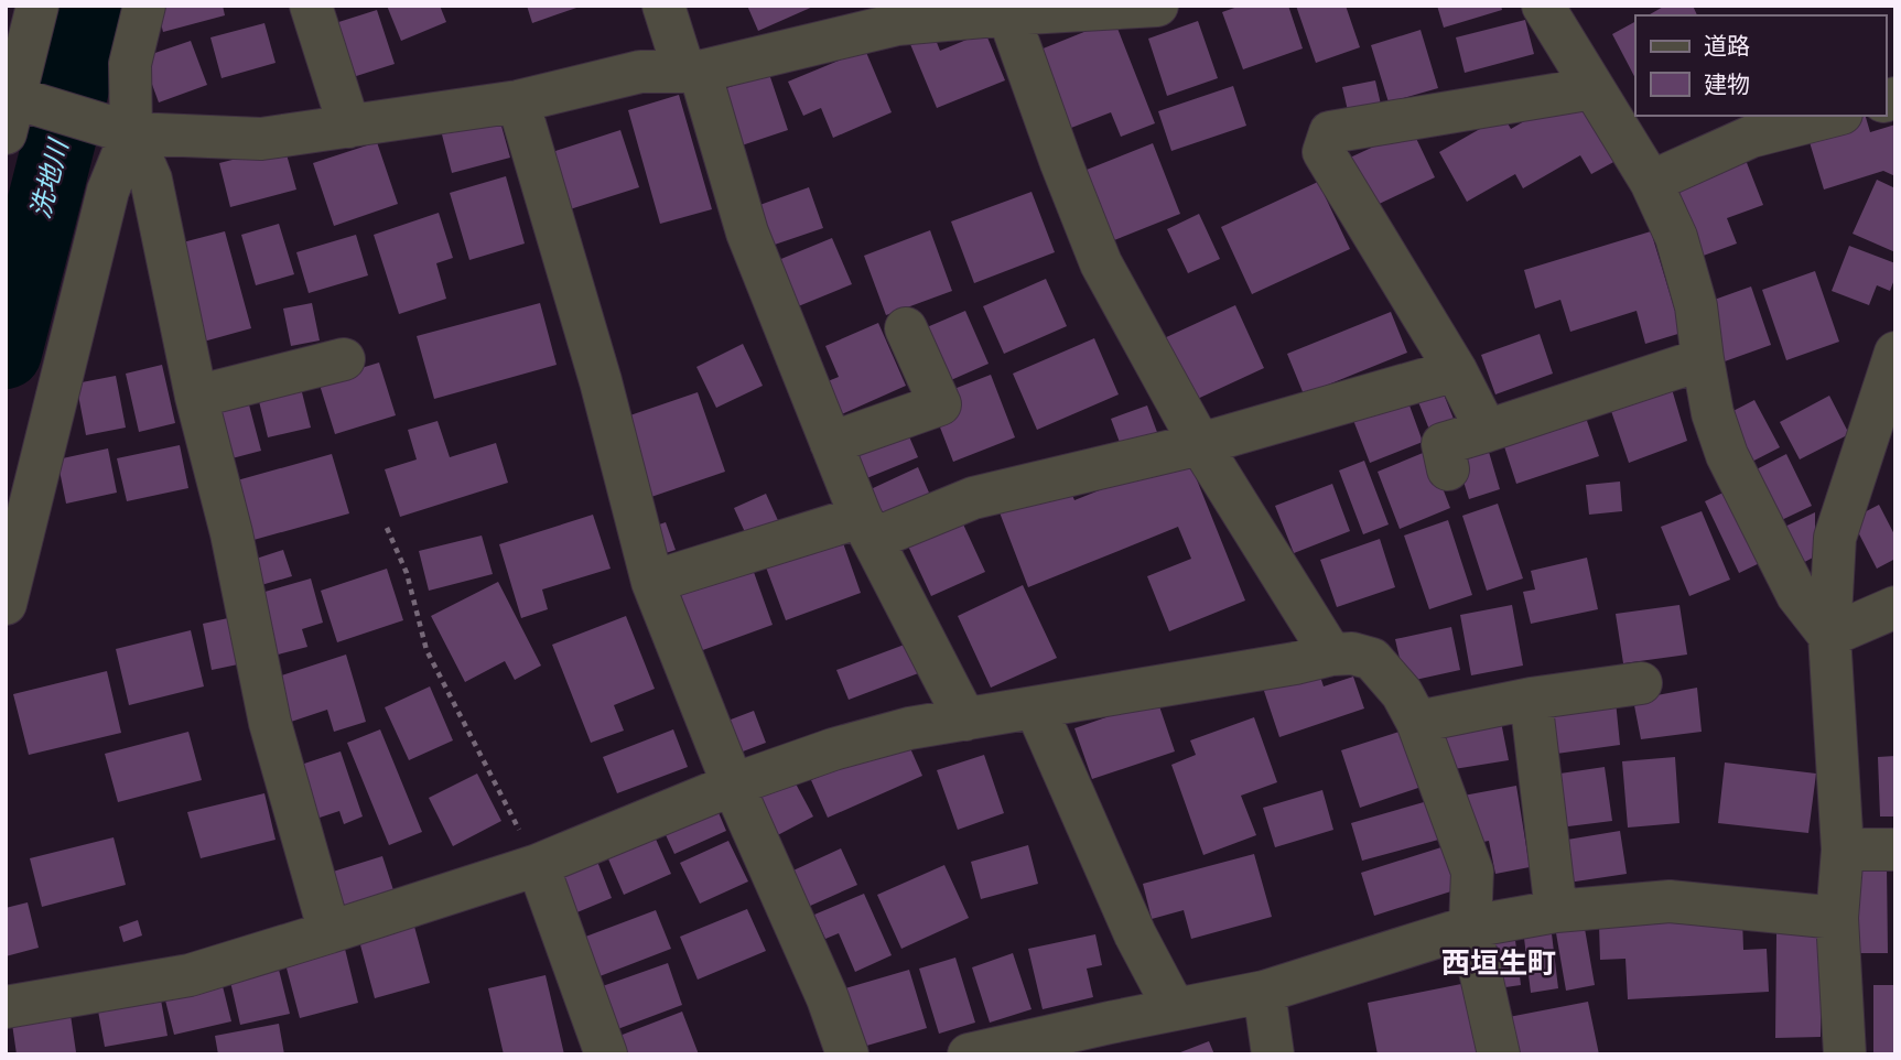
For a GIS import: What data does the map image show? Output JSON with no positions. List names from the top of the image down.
{
  "districts": ["西垣生町"],
  "water": ["洗地川"],
  "legend": ["道路", "建物"]
}
